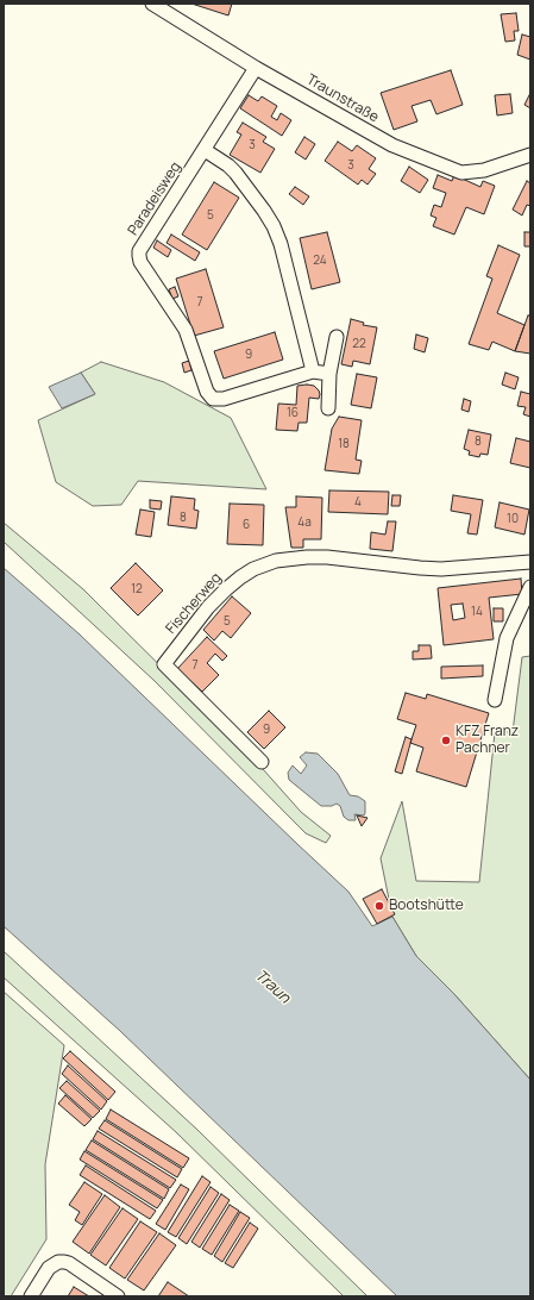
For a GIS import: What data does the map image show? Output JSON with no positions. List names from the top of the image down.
{
  "streets": {
    "street": ["Traunstraße", "Paradeisweg", "Fischerweg"]
  },
  "crossings": [
    ["Traunstraße", "Paradeisweg"]
  ],
  "water": ["Traun"],
  "places": ["KFZ Franz Pachner", "Bootshütte"],
  "house_numbers": [
    "3",
    "3",
    "5",
    "24",
    "7",
    "22",
    "9",
    "16",
    "8",
    "18",
    "4",
    "8",
    "10",
    "4a",
    "6",
    "12",
    "14",
    "5",
    "7",
    "9"
  ]
}
